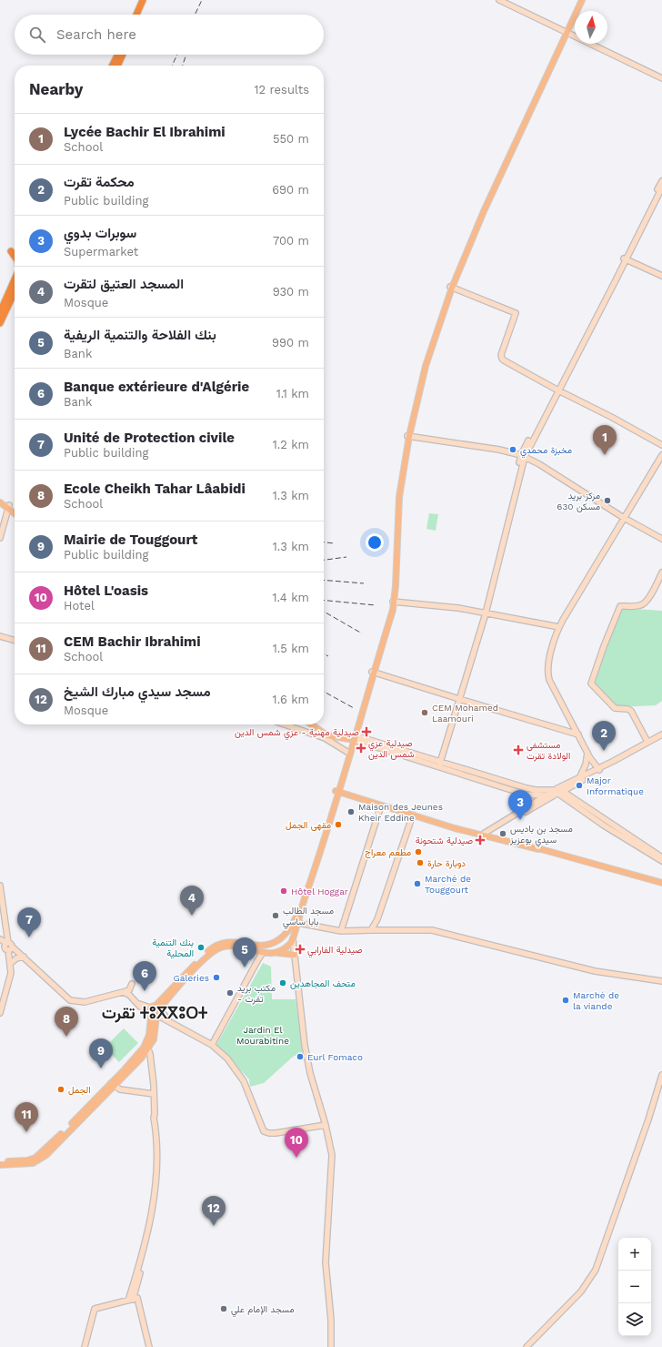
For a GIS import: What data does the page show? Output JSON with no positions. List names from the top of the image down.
{
  "districts": ["تقرت ⵜⵓⴳⴳⵓⵔⵜ"],
  "parks": ["Jardin El Mourabitine"],
  "places": {
    "other": [
      "مخبزة محمدي",
      "مركز بريد 630 مسكن",
      "CEM Mohamed Laamouri",
      "Major Informatique",
      "Maison des Jeunes Kheir Eddine",
      "مقهى الجمل",
      "مسجد بن باديس سيدي بوعزيز",
      "مطعم معراج",
      "دوبارة حارة",
      "Marché de Touggourt",
      "Hôtel Hoggar",
      "مسجد الطالب بابا ساسي",
      "بنك التنمية المحلية",
      "Galeries",
      "متحف المجاهدين",
      "مكتب بريد - تقرت",
      "Marché de la viande",
      "Eurl Fomaco",
      "الجمل",
      "مسجد الإمام علي"
    ],
    "health": [
      "صيدلية مهنية - عزي شمس الدين",
      "صيدلية عزي شمس الدين",
      "مستشفى الولادة تقرت",
      "صيدلية شتحونة",
      "صيدلية الفارابي"
    ]
  },
  "north": "top",
  "page": {
    "search": "Search here",
    "heading": ["Nearby", "12 results"],
    "list": [
      {
        "mark": "1",
        "name": "Lycée Bachir El Ibrahimi",
        "note": "School",
        "value": "550 m"
      },
      {
        "mark": "2",
        "name": "محكمة تقرت",
        "note": "Public building",
        "value": "690 m"
      },
      {
        "mark": "3",
        "name": "سوبرات بدوي",
        "note": "Supermarket",
        "value": "700 m"
      },
      {
        "mark": "4",
        "name": "المسجد العتيق لتقرت",
        "note": "Mosque",
        "value": "930 m"
      },
      {
        "mark": "5",
        "name": "بنك الفلاحة والتنمية الريفية",
        "note": "Bank",
        "value": "990 m"
      },
      {
        "mark": "6",
        "name": "Banque extérieure d'Algérie",
        "note": "Bank",
        "value": "1.1 km"
      },
      {
        "mark": "7",
        "name": "Unité de Protection civile",
        "note": "Public building",
        "value": "1.2 km"
      },
      {
        "mark": "8",
        "name": "Ecole Cheikh Tahar Lâabidi",
        "note": "School",
        "value": "1.3 km"
      },
      {
        "mark": "9",
        "name": "Mairie de Touggourt",
        "note": "Public building",
        "value": "1.3 km"
      },
      {
        "mark": "10",
        "name": "Hôtel L'oasis",
        "note": "Hotel",
        "value": "1.4 km"
      },
      {
        "mark": "11",
        "name": "CEM Bachir Ibrahimi",
        "note": "School",
        "value": "1.5 km"
      },
      {
        "mark": "12",
        "name": "مسجد سيدي مبارك الشيخ",
        "note": "Mosque",
        "value": "1.6 km"
      }
    ],
    "pins": [
      "1",
      "2",
      "3",
      "4",
      "7",
      "5",
      "6",
      "8",
      "9",
      "11",
      "10",
      "12"
    ],
    "map_buttons": ["+", "−"]
  }
}
